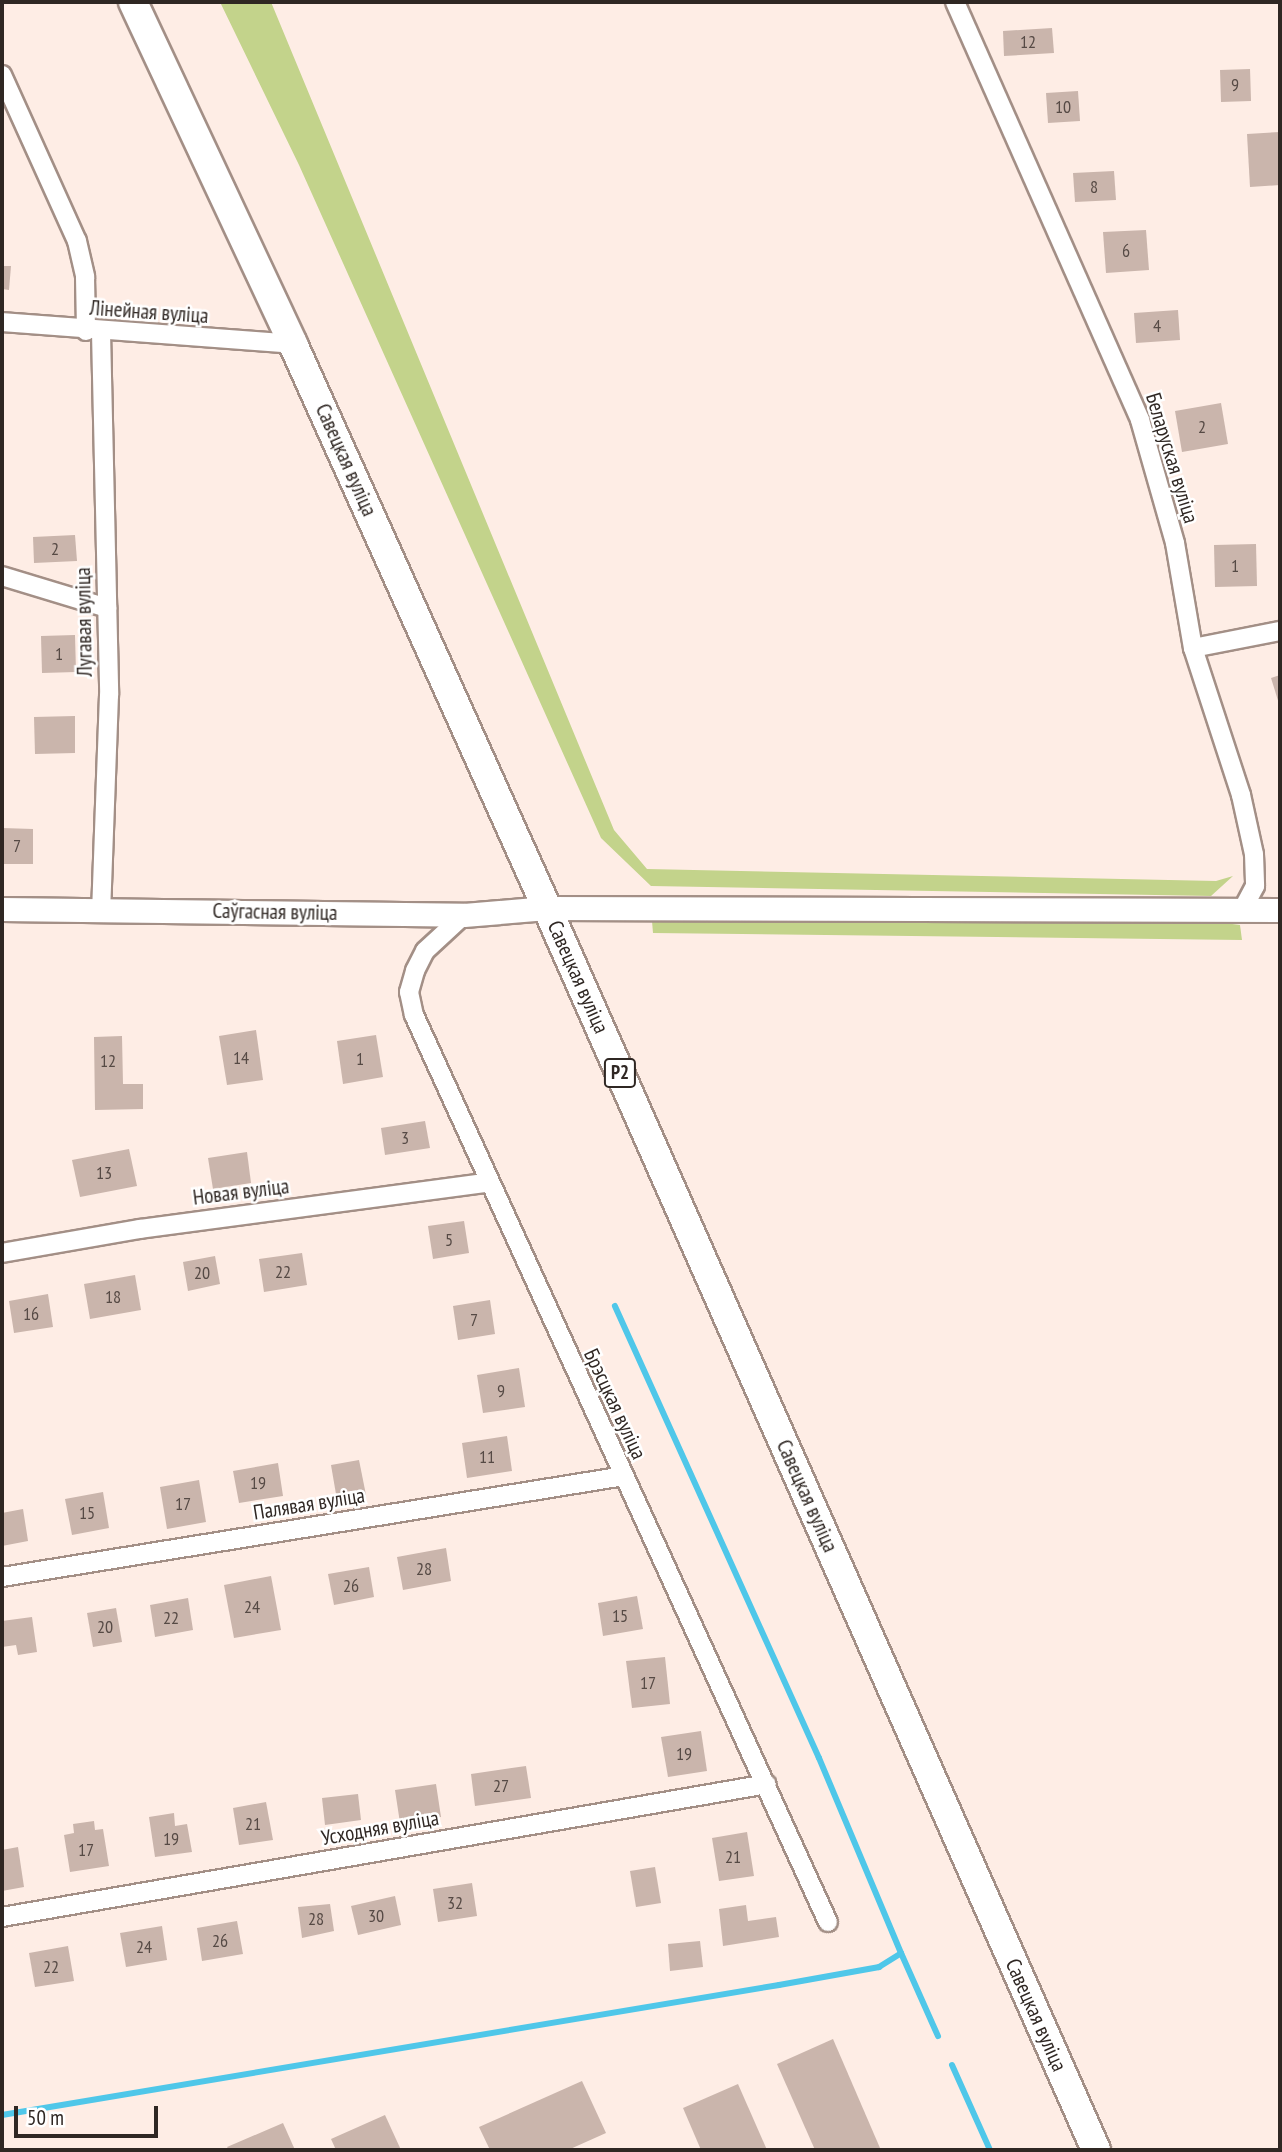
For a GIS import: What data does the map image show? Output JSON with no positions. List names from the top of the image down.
{
  "streets": {
    "main road": ["Савецкая вуліца", "Р2"],
    "street": [
      "Лінейная вуліца",
      "Беларуская вуліца",
      "Лугавая вуліца",
      "Саўгасная вуліца",
      "Новая вуліца",
      "Брэсцкая вуліца",
      "Палявая вуліца",
      "Усходняя вуліца"
    ]
  },
  "crossings": [
    ["Лінейная вуліца", "Савецкая вуліца"],
    ["Лінейная вуліца", "Лугавая вуліца"],
    ["Беларуская вуліца", "Саўгасная вуліца"],
    ["Савецкая вуліца", "Саўгасная вуліца"],
    ["Лугавая вуліца", "Саўгасная вуліца"],
    ["Саўгасная вуліца", "Брэсцкая вуліца"],
    ["Новая вуліца", "Брэсцкая вуліца"],
    ["Брэсцкая вуліца", "Палявая вуліца"],
    ["Брэсцкая вуліца", "Усходняя вуліца"]
  ],
  "house_numbers": [
    "12",
    "9",
    "10",
    "8",
    "6",
    "4",
    "2",
    "2",
    "1",
    "1",
    "7",
    "14",
    "1",
    "12",
    "3",
    "13",
    "5",
    "22",
    "20",
    "18",
    "16",
    "7",
    "9",
    "11",
    "19",
    "17",
    "15",
    "28",
    "26",
    "24",
    "15",
    "22",
    "20",
    "17",
    "19",
    "27",
    "21",
    "19",
    "17",
    "21",
    "32",
    "30",
    "28",
    "26",
    "24",
    "22"
  ],
  "scale_bar": "50 m"
}
